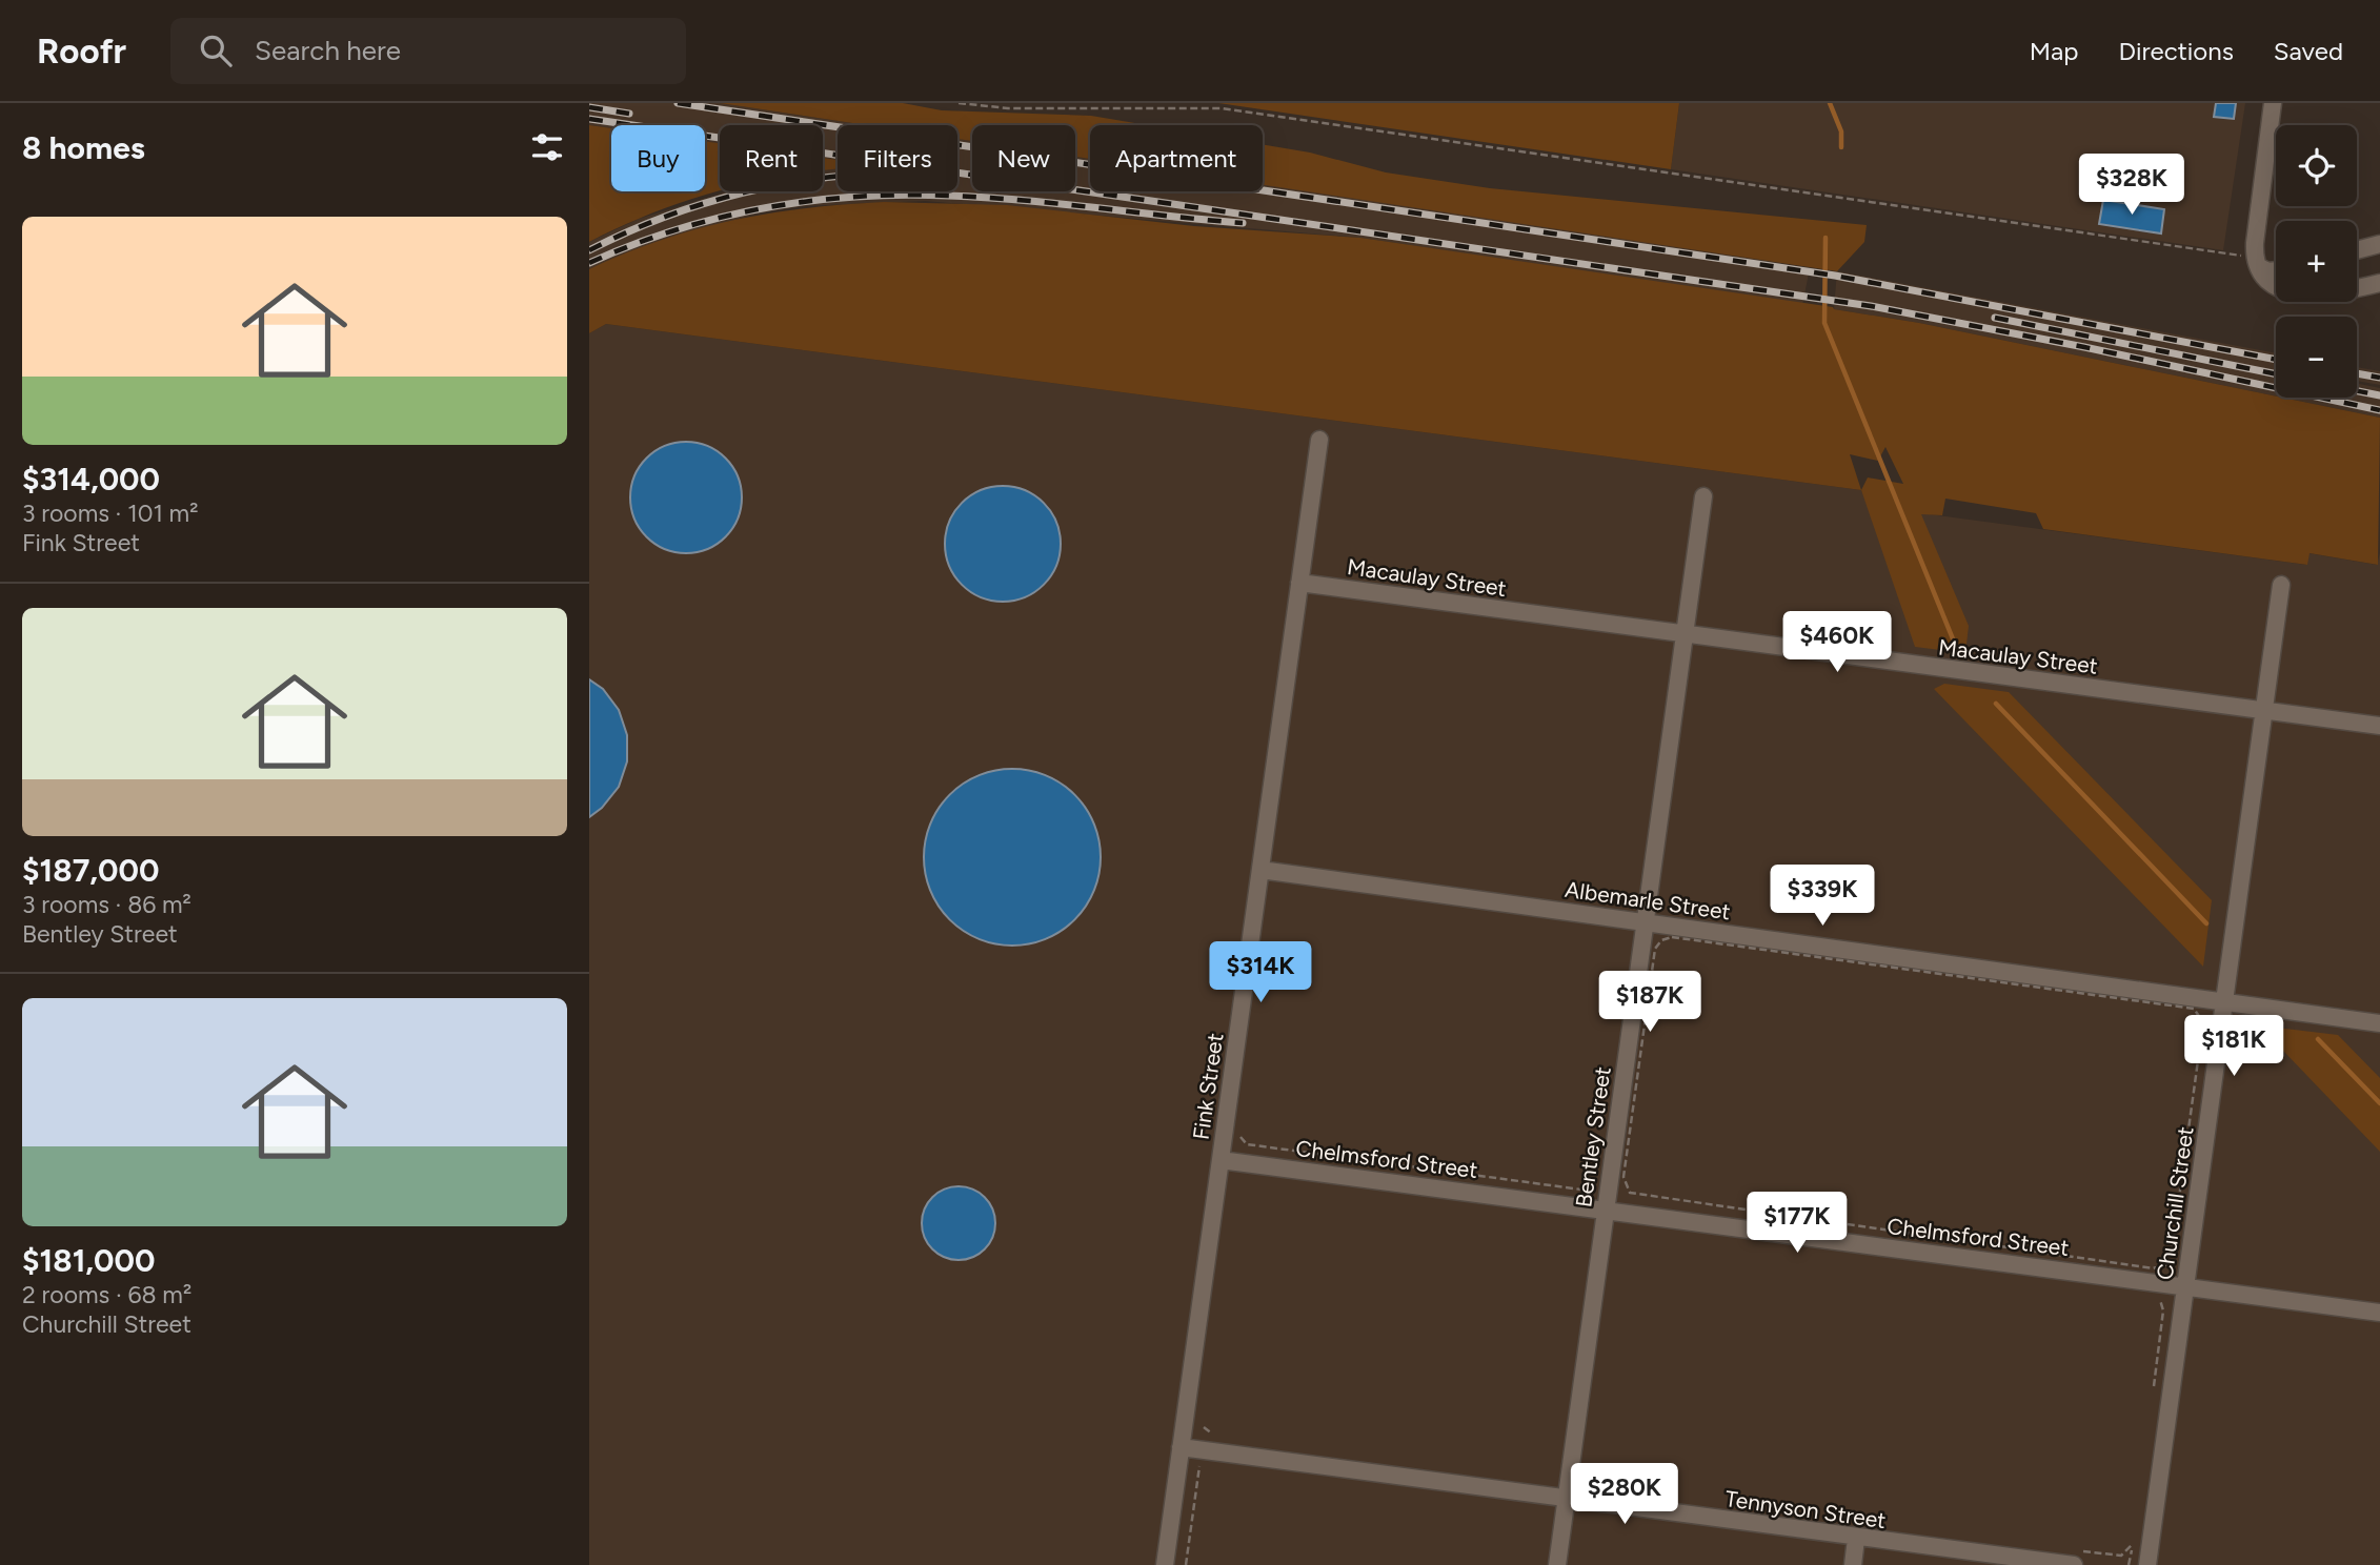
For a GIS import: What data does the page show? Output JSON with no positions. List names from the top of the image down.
{
  "streets": {
    "street": [
      "Macaulay Street",
      "Albemarle Street",
      "Fink Street",
      "Bentley Street",
      "Chelmsford Street",
      "Churchill Street",
      "Tennyson Street"
    ]
  },
  "crossings": [
    ["Macaulay Street", "Fink Street"],
    ["Macaulay Street", "Bentley Street"],
    ["Macaulay Street", "Churchill Street"],
    ["Albemarle Street", "Fink Street"],
    ["Albemarle Street", "Bentley Street"],
    ["Albemarle Street", "Churchill Street"],
    ["Fink Street", "Chelmsford Street"],
    ["Fink Street", "Tennyson Street"],
    ["Bentley Street", "Chelmsford Street"],
    ["Bentley Street", "Tennyson Street"],
    ["Chelmsford Street", "Churchill Street"]
  ],
  "page": {
    "header": "Roofr",
    "search": "Search here",
    "nav": ["Map", "Directions", "Saved"],
    "heading": "8 homes",
    "map_buttons": ["+", "−"],
    "chip": [
      "Buy",
      "Rent",
      "Filters",
      "New",
      "Apartment"
    ],
    "price": [
      "$328K",
      "$460K",
      "$339K",
      "$314K",
      "$187K",
      "$181K",
      "$177K",
      "$280K"
    ],
    "list": [
      {
        "name": "$314,000",
        "note": "3 rooms · 101 m² · Fink Street"
      },
      {
        "name": "$187,000",
        "note": "3 rooms · 86 m² · Bentley Street"
      },
      {
        "name": "$181,000",
        "note": "2 rooms · 68 m² · Churchill Street"
      }
    ]
  }
}
